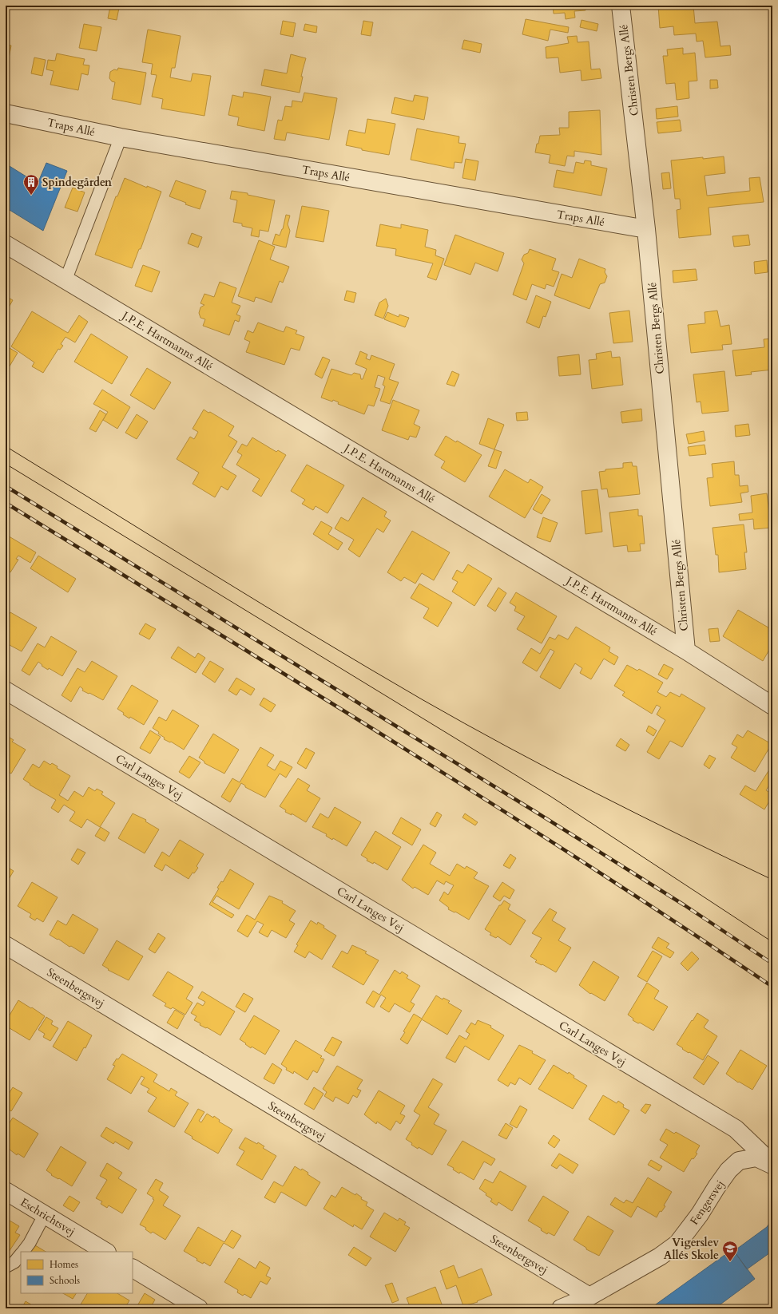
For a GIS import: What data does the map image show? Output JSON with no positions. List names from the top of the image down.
{
  "streets": {
    "street": [
      "Christen Bergs Allé",
      "Traps Allé",
      "J.P.E. Hartmanns Allé",
      "Carl Langes Vej",
      "Steenbergsvej",
      "Fengersvej",
      "Eschrichtsvej"
    ]
  },
  "crossings": [
    ["Christen Bergs Allé", "Traps Allé"],
    ["Christen Bergs Allé", "J.P.E. Hartmanns Allé"],
    ["Carl Langes Vej", "Fengersvej"],
    ["Steenbergsvej", "Fengersvej"]
  ],
  "places": {
    "building": ["Spindegården"],
    "school or university": ["Vigerslev Allés Skole"]
  },
  "legend": ["Homes", "Schools"]
}
